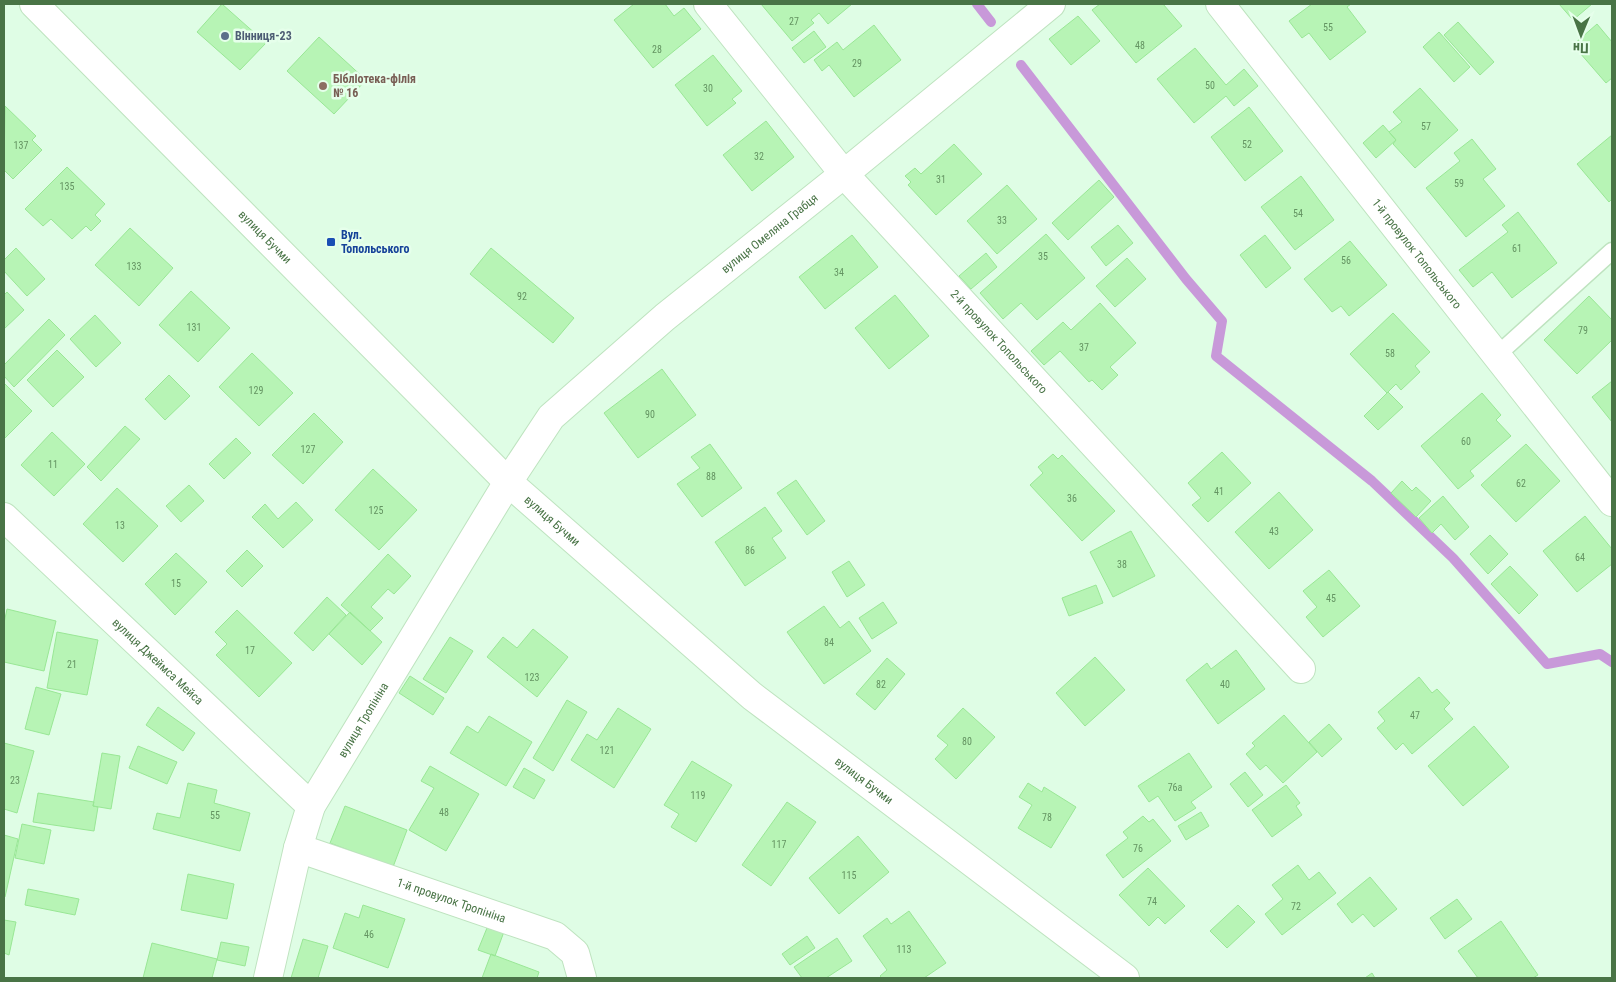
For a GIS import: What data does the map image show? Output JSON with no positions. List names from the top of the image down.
{
  "streets": {
    "street": [
      "вулиця Омеляна Грабця",
      "вулиця Бучми",
      "1-й провулок Топольського",
      "2-й провулок Топольського",
      "вулиця Джеймса Мейса",
      "вулиця Тропініна",
      "1-й провулок Тропініна"
    ]
  },
  "crossings": [
    ["вулиця Омеляна Грабця", "вулиця Бучми"],
    ["вулиця Омеляна Грабця", "2-й провулок Топольського"],
    ["вулиця Омеляна Грабця", "вулиця Тропініна"],
    ["вулиця Бучми", "вулиця Тропініна"],
    ["вулиця Джеймса Мейса", "вулиця Тропініна"],
    ["вулиця Тропініна", "1-й провулок Тропініна"]
  ],
  "places": {
    "other": ["Вінниця-23", "Бібліотека-філія № 16"],
    "transit": ["Вул. Топольського"]
  },
  "house_numbers": [
    "27",
    "55",
    "48",
    "28",
    "29",
    "50",
    "30",
    "57",
    "52",
    "137",
    "32",
    "31",
    "59",
    "135",
    "54",
    "33",
    "61",
    "35",
    "56",
    "133",
    "34",
    "92",
    "131",
    "79",
    "37",
    "58",
    "129",
    "90",
    "60",
    "127",
    "11",
    "88",
    "62",
    "41",
    "36",
    "125",
    "13",
    "43",
    "86",
    "64",
    "38",
    "15",
    "45",
    "84",
    "17",
    "21",
    "123",
    "82",
    "40",
    "47",
    "80",
    "121",
    "23",
    "76а",
    "119",
    "48",
    "55",
    "78",
    "117",
    "76",
    "115",
    "74",
    "72",
    "46",
    "113"
  ],
  "north": "bottom"
}
